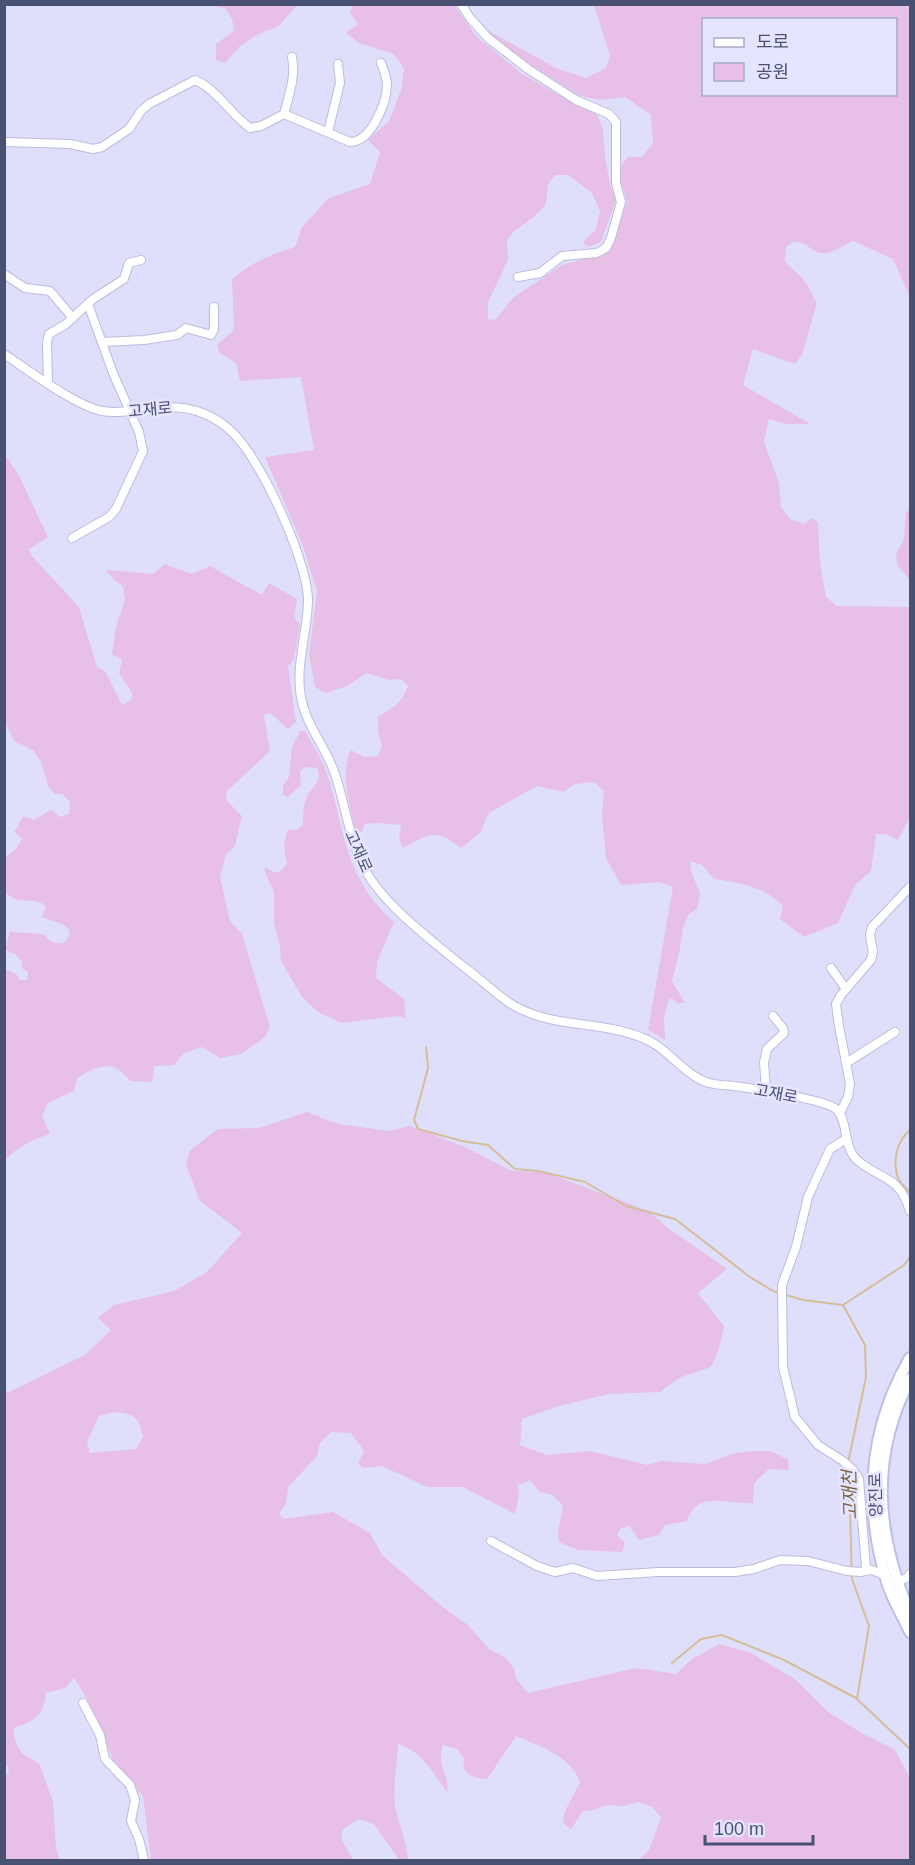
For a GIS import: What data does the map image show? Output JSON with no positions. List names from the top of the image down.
{
  "streets": {
    "main road": ["양진로"],
    "street": ["고재로"]
  },
  "water": ["고재천"],
  "legend": ["도로", "공원"],
  "scale_bar": "100 m"
}
